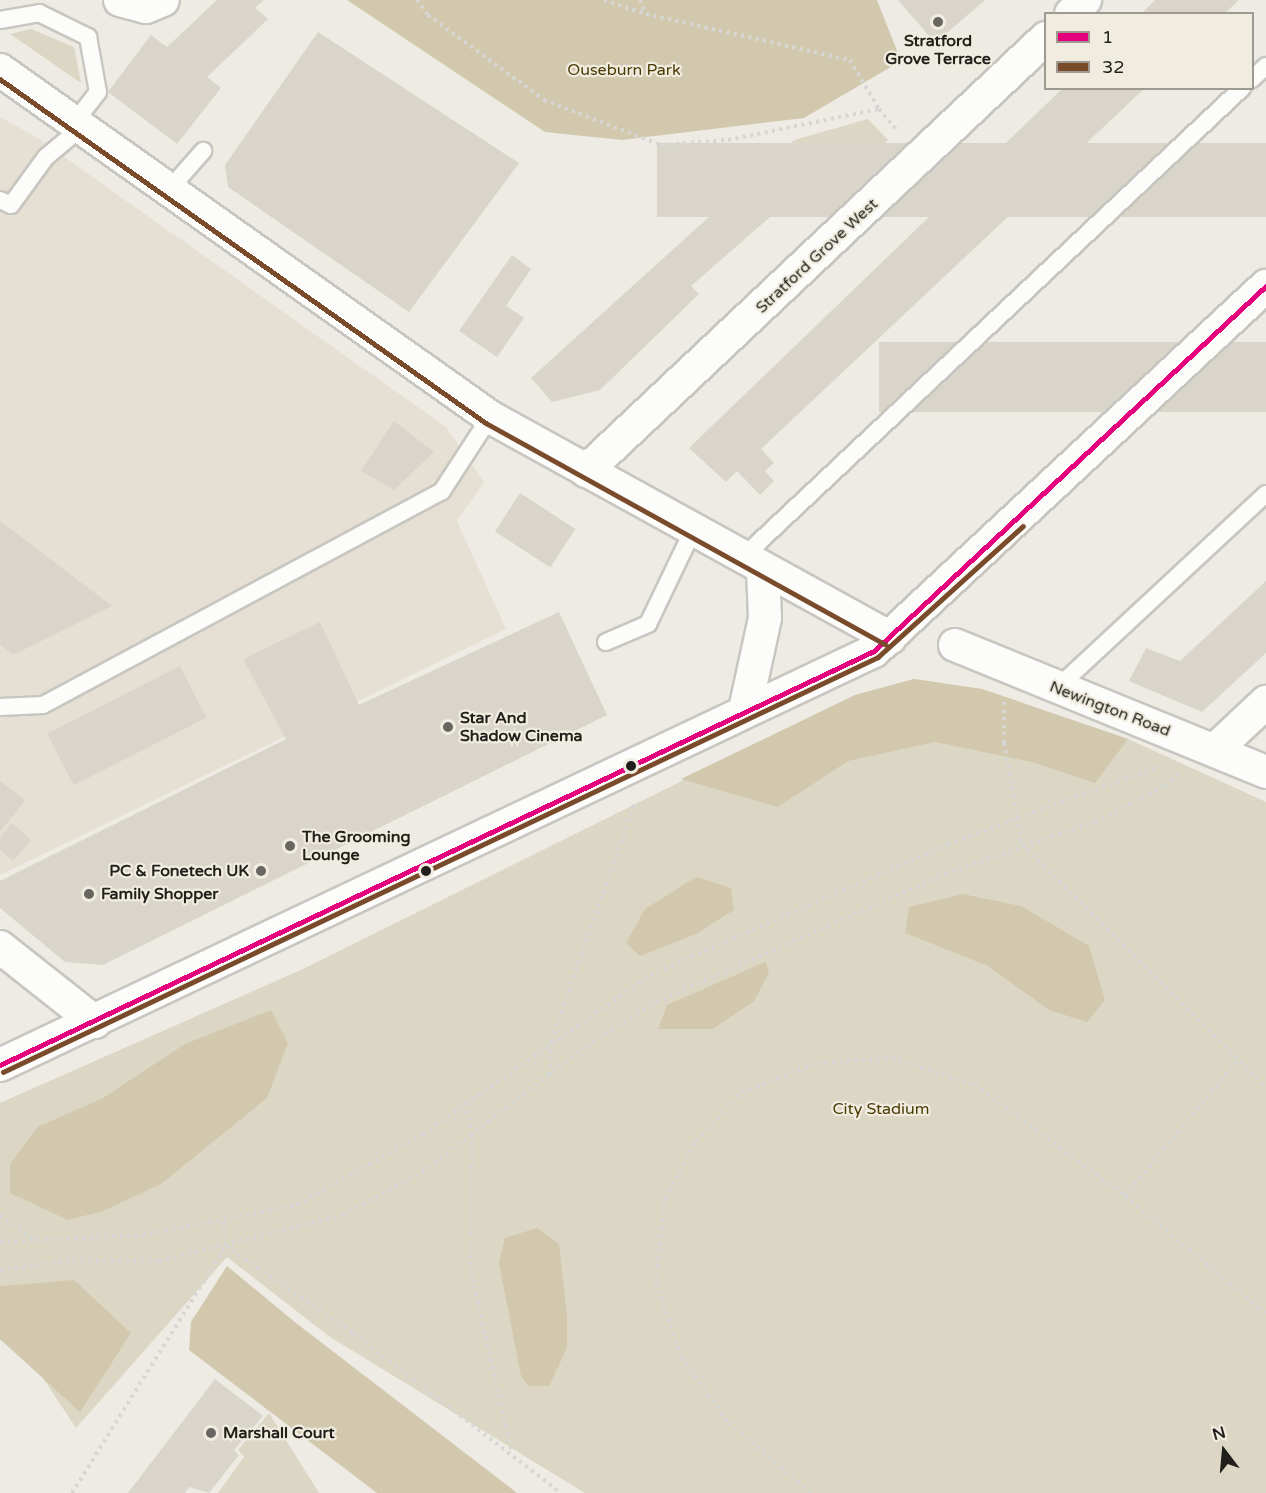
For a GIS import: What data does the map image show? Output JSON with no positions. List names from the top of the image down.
{
  "streets": {
    "street": ["Stratford Grove West", "Newington Road"]
  },
  "parks": ["Ouseburn Park", "City Stadium"],
  "places": [
    "Stratford Grove Terrace",
    "Star And Shadow Cinema",
    "The Grooming Lounge",
    "PC & Fonetech UK",
    "Family Shopper",
    "Marshall Court"
  ],
  "lines": ["transit line 32", "transit line 1"],
  "legend": ["1", "32"],
  "north": "top"
}
